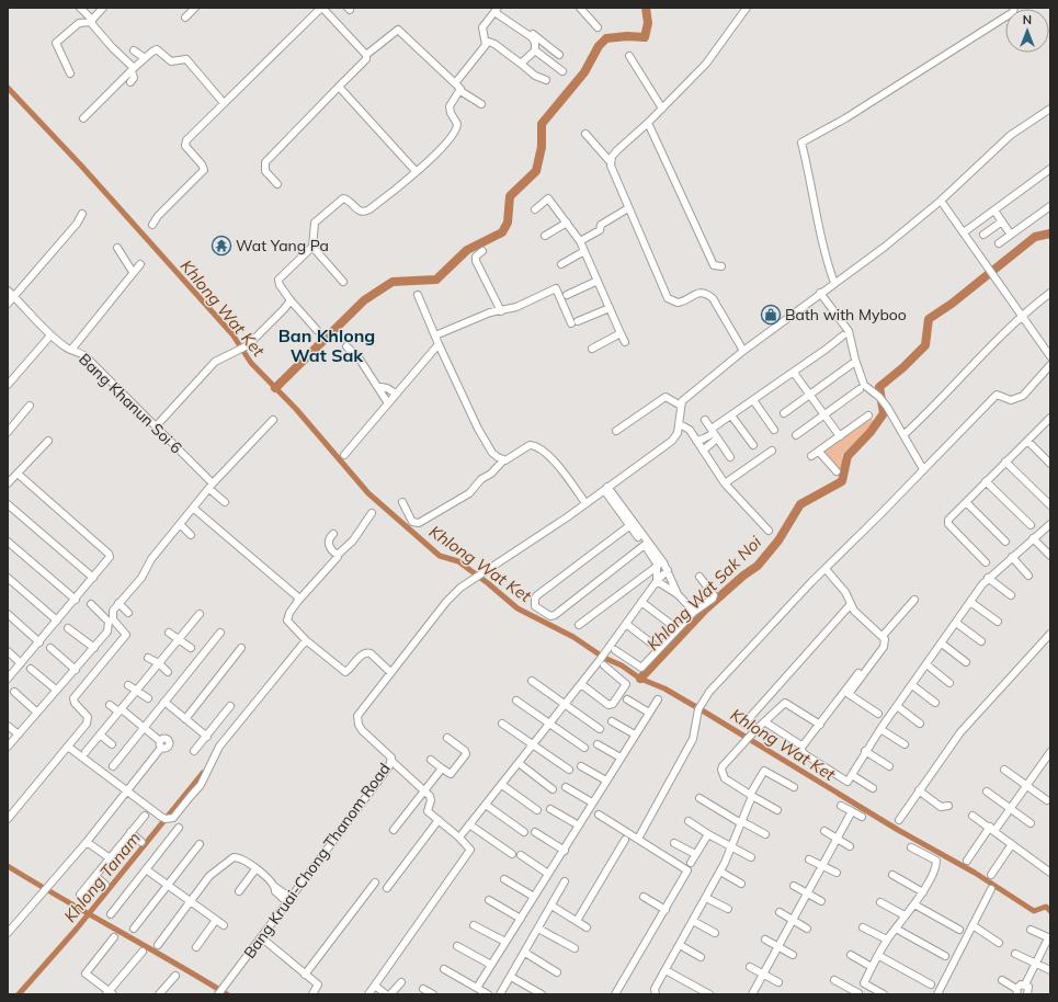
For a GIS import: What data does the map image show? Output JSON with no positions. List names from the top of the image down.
{
  "streets": {
    "street": ["Bang Khanun Soi 6", "Bang Kruai-Chong Thanom Road"]
  },
  "districts": ["Ban Khlong Wat Sak"],
  "water": ["Khlong Wat Ket", "Khlong Wat Sak Noi", "Khlong Tanam"],
  "places": {
    "temple": ["Wat Yang Pa"],
    "shop": ["Bath with Myboo"]
  },
  "north": "top"
}
